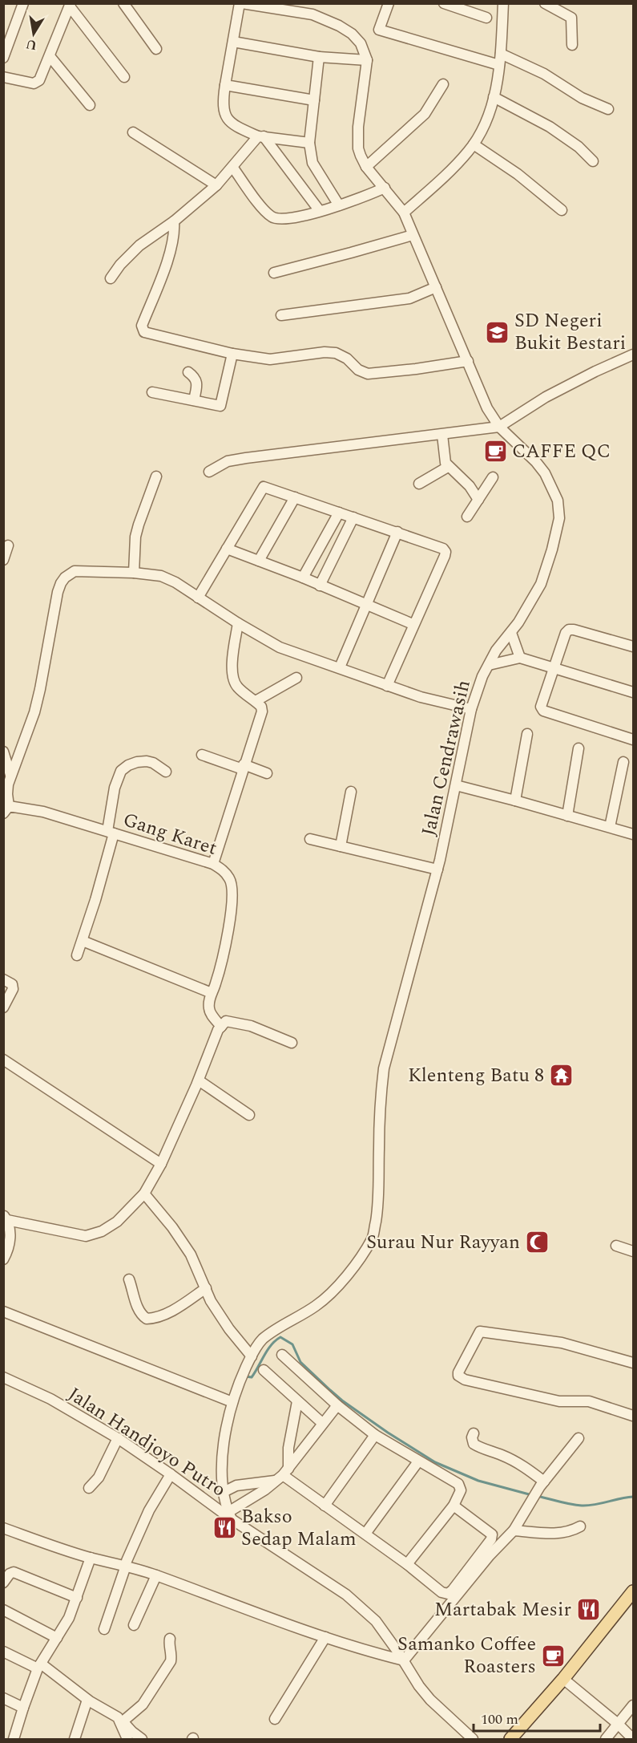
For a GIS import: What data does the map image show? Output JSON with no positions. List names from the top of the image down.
{
  "streets": {
    "street": ["Jalan Cendrawasih", "Gang Karet", "Jalan Handjoyo Putro"]
  },
  "crossings": [
    ["Jalan Cendrawasih", "Jalan Handjoyo Putro"]
  ],
  "places": {
    "school or university": ["SD Negeri Bukit Bestari"],
    "cafe": ["CAFFE QC", "Samanko Coffee Roasters"],
    "temple": ["Klenteng Batu 8"],
    "mosque": ["Surau Nur Rayyan"],
    "restaurant": ["Bakso Sedap Malam", "Martabak Mesir"]
  },
  "scale_bar": "100 m",
  "north": "bottom"
}
